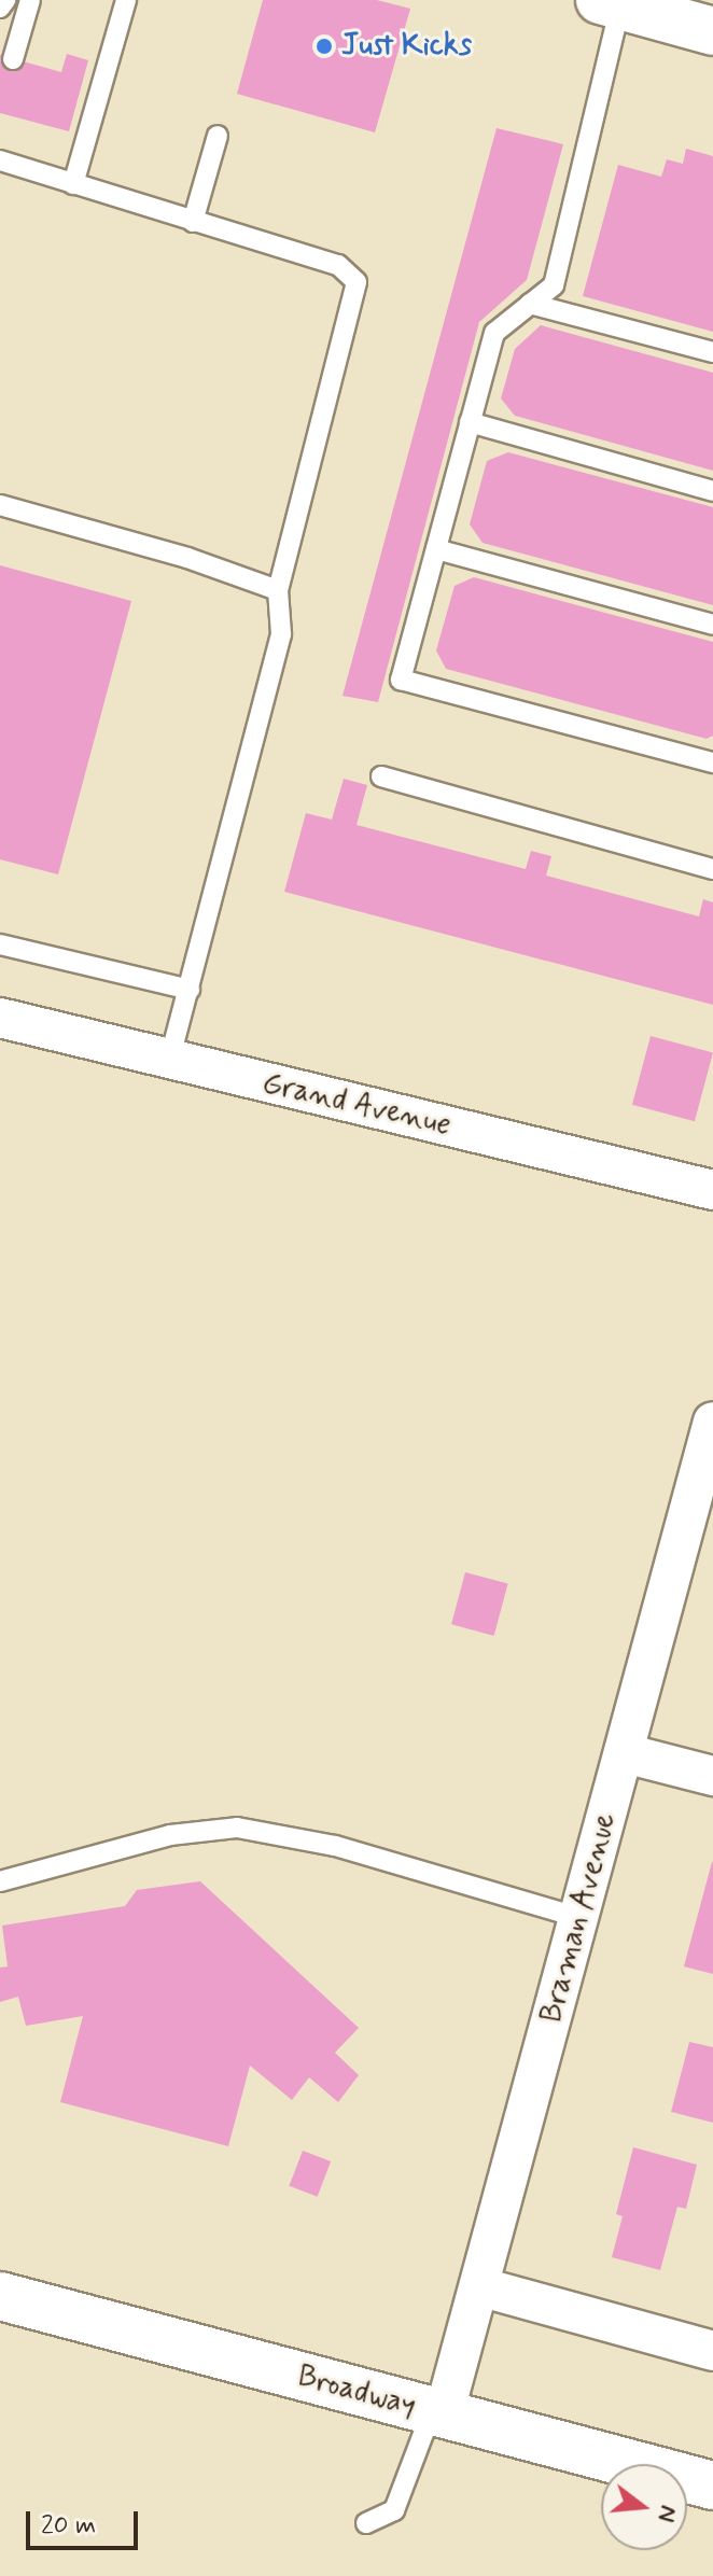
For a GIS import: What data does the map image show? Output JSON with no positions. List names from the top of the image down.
{
  "streets": {
    "street": ["Grand Avenue", "Braman Avenue", "Broadway"]
  },
  "crossings": [
    ["Braman Avenue", "Broadway"]
  ],
  "places": ["Just Kicks"],
  "scale_bar": "20 m",
  "north": "right"
}
